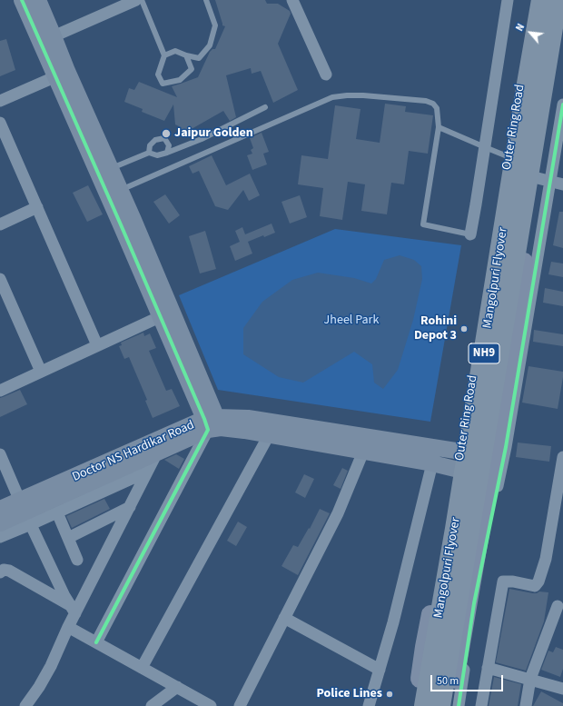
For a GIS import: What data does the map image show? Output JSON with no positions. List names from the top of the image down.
{
  "streets": {
    "highway": ["Mangolpuri Flyover", "NH9"],
    "main road": ["Outer Ring Road"],
    "street": ["Doctor NS Hardikar Road"]
  },
  "crossings": [
    ["Outer Ring Road", "Doctor NS Hardikar Road"]
  ],
  "parks": ["Jheel Park"],
  "places": ["Jaipur Golden", "Rohini Depot 3", "Police Lines"],
  "scale_bar": "50 m",
  "north": "top left"
}
